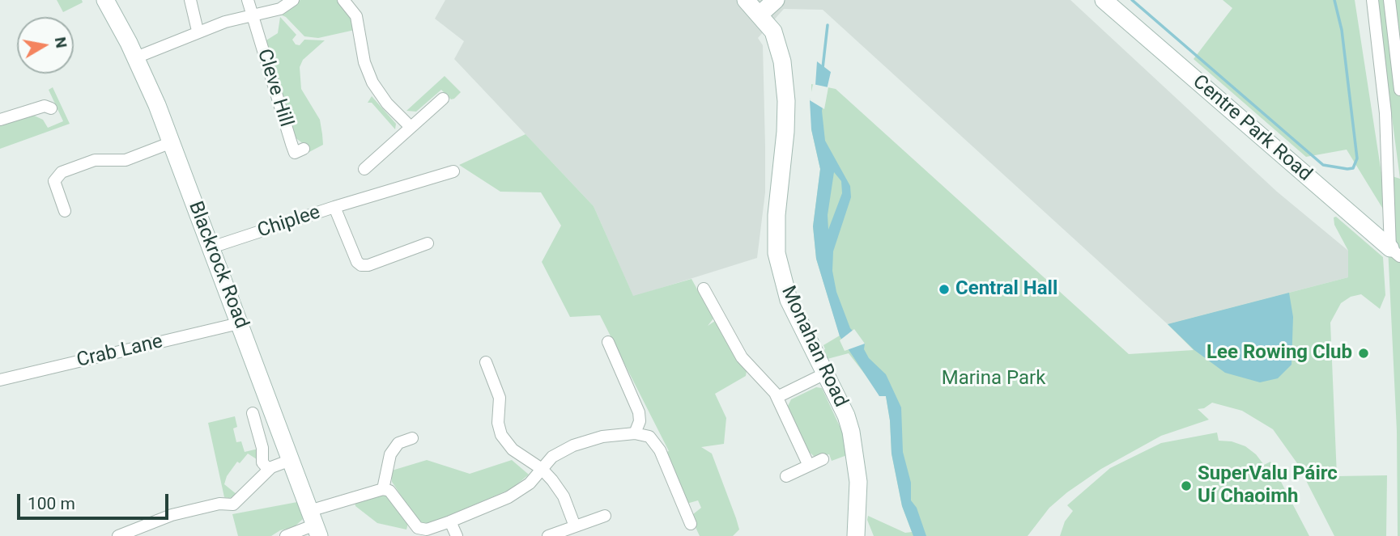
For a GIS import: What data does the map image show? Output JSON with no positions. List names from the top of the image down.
{
  "streets": {
    "street": [
      "Cleve Hill",
      "Centre Park Road",
      "Chiplee",
      "Blackrock Road",
      "Monahan Road",
      "Crab Lane"
    ]
  },
  "crossings": [
    ["Chiplee", "Blackrock Road"],
    ["Blackrock Road", "Crab Lane"]
  ],
  "parks": ["Marina Park"],
  "places": ["Central Hall", "Lee Rowing Club", "SuperValu Páirc Uí Chaoimh"],
  "scale_bar": "100 m",
  "north": "right"
}
